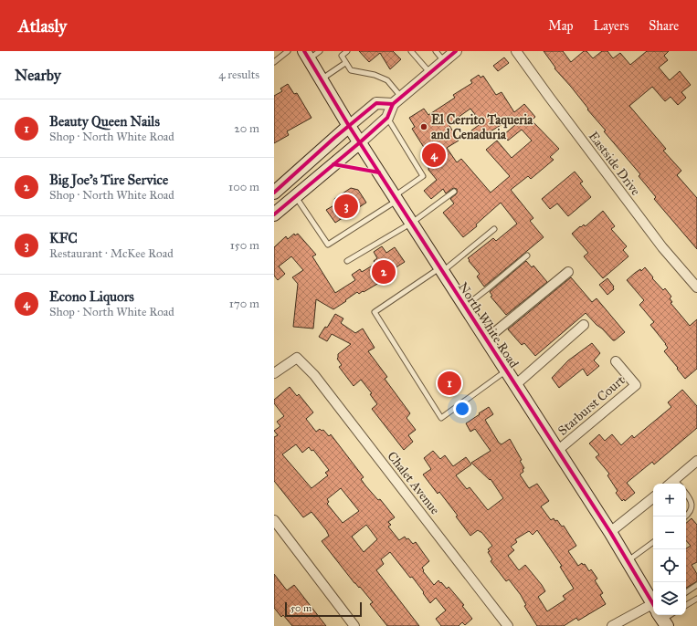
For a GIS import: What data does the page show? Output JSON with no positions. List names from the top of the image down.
{
  "streets": {
    "main road": ["North White Road"],
    "street": ["Eastside Drive", "Starburst Court", "Chalet Avenue"]
  },
  "crossings": [
    ["North White Road", "Starburst Court"]
  ],
  "places": ["El Cerrito Taqueria and Cenaduria"],
  "scale_bar": "50 m",
  "page": {
    "header": "Atlasly",
    "nav": ["Map", "Layers", "Share"],
    "heading": ["Nearby", "4 results"],
    "list": [
      {
        "mark": "1",
        "name": "Beauty Queen Nails",
        "note": "Shop · North White Road",
        "value": "20 m"
      },
      {
        "mark": "2",
        "name": "Big Joe's Tire Service",
        "note": "Shop · North White Road",
        "value": "100 m"
      },
      {
        "mark": "3",
        "name": "KFC",
        "note": "Restaurant · McKee Road",
        "value": "150 m"
      },
      {
        "mark": "4",
        "name": "Econo Liquors",
        "note": "Shop · North White Road",
        "value": "170 m"
      }
    ],
    "pins": [
      "4",
      "3",
      "2",
      "1"
    ],
    "map_buttons": ["+", "−"],
    "scale": "50 m"
  }
}
